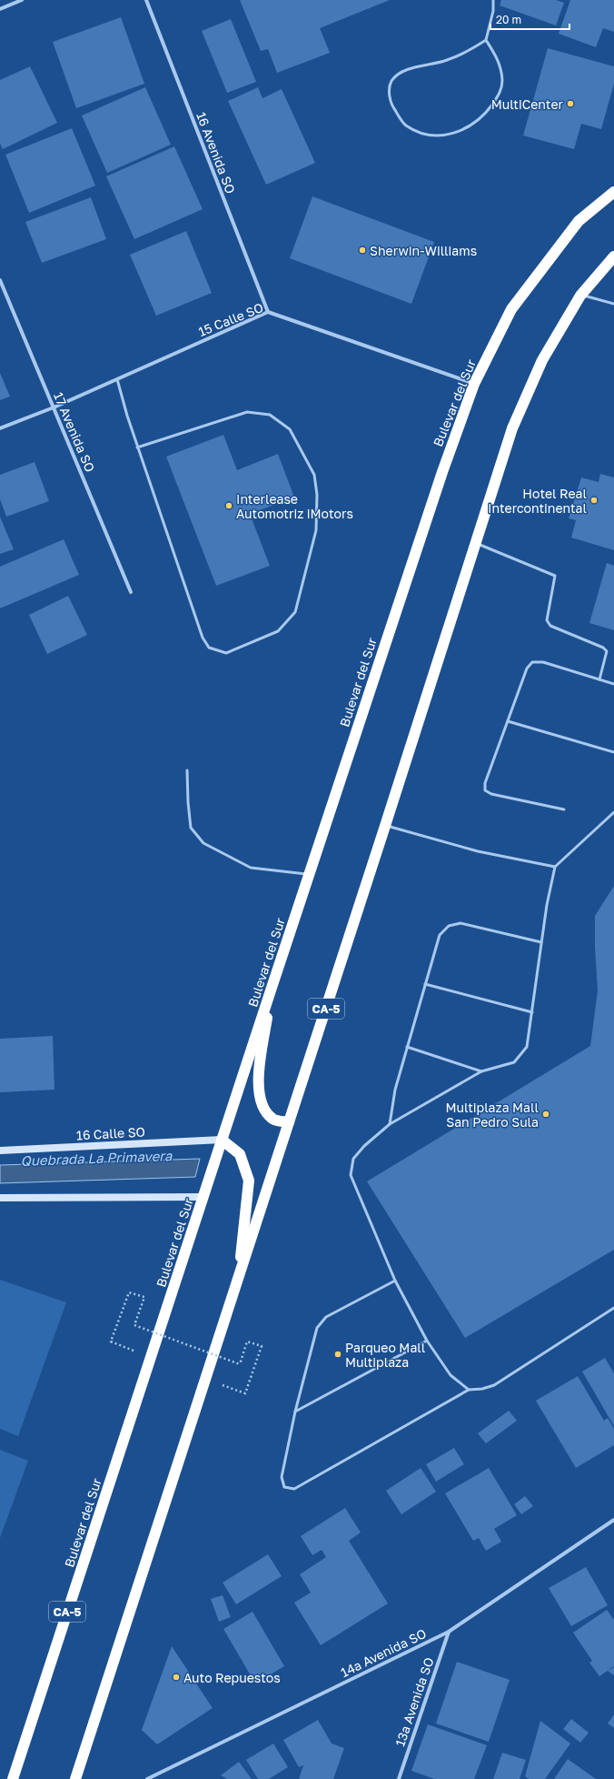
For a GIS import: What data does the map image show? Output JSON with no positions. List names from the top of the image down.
{
  "streets": {
    "highway": ["Bulevar del Sur", "CA-5"],
    "street": [
      "16 Avenida SO",
      "15 Calle SO",
      "17 Avenida SO",
      "16 Calle SO",
      "14a Avenida SO",
      "13a Avenida SO"
    ]
  },
  "crossings": [
    ["16 Avenida SO", "15 Calle SO"],
    ["15 Calle SO", "Bulevar del Sur"],
    ["15 Calle SO", "17 Avenida SO"],
    ["Bulevar del Sur", "16 Calle SO"],
    ["14a Avenida SO", "13a Avenida SO"]
  ],
  "water": ["Quebrada La Primavera"],
  "places": [
    "MultiCenter",
    "Sherwin-Williams",
    "Hotel Real Intercontinental",
    "Interlease Automotriz iMotors",
    "Multiplaza Mall San Pedro Sula",
    "Parqueo Mall Multiplaza",
    "Auto Repuestos"
  ],
  "scale_bar": "20 m"
}
